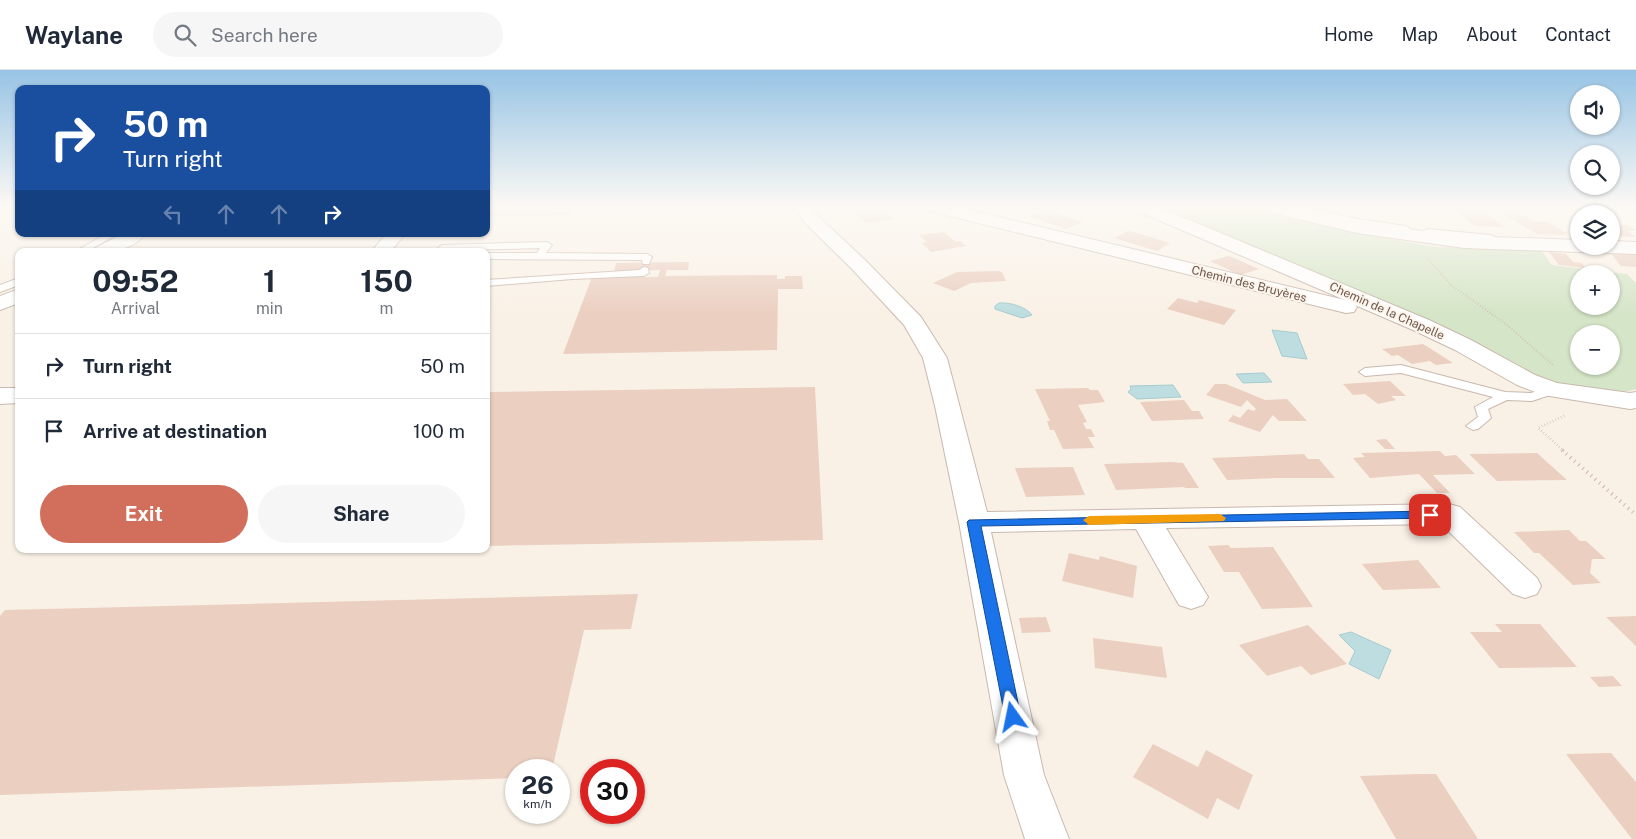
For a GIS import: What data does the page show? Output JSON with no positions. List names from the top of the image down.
{
  "streets": {
    "street": ["Chemin des Bruyères", "Chemin de la Chapelle"]
  },
  "crossings": [
    ["Chemin des Bruyères", "Chemin de la Chapelle"]
  ],
  "page": {
    "header": "Waylane",
    "search": "Search here",
    "nav": [
      "Home",
      "Map",
      "About",
      "Contact"
    ],
    "map_buttons": ["+", "−"],
    "turn": ["50 m", "Turn right"],
    "eta": [
      "09:52",
      "Arrival",
      "1",
      "min",
      "150",
      "m"
    ],
    "list": [
      {
        "name": "Turn right",
        "value": "50 m"
      },
      {
        "name": "Arrive at destination",
        "value": "100 m"
      }
    ],
    "buttons": ["Exit", "Share"],
    "speed": "26 km/h",
    "limit": "30"
  }
}
